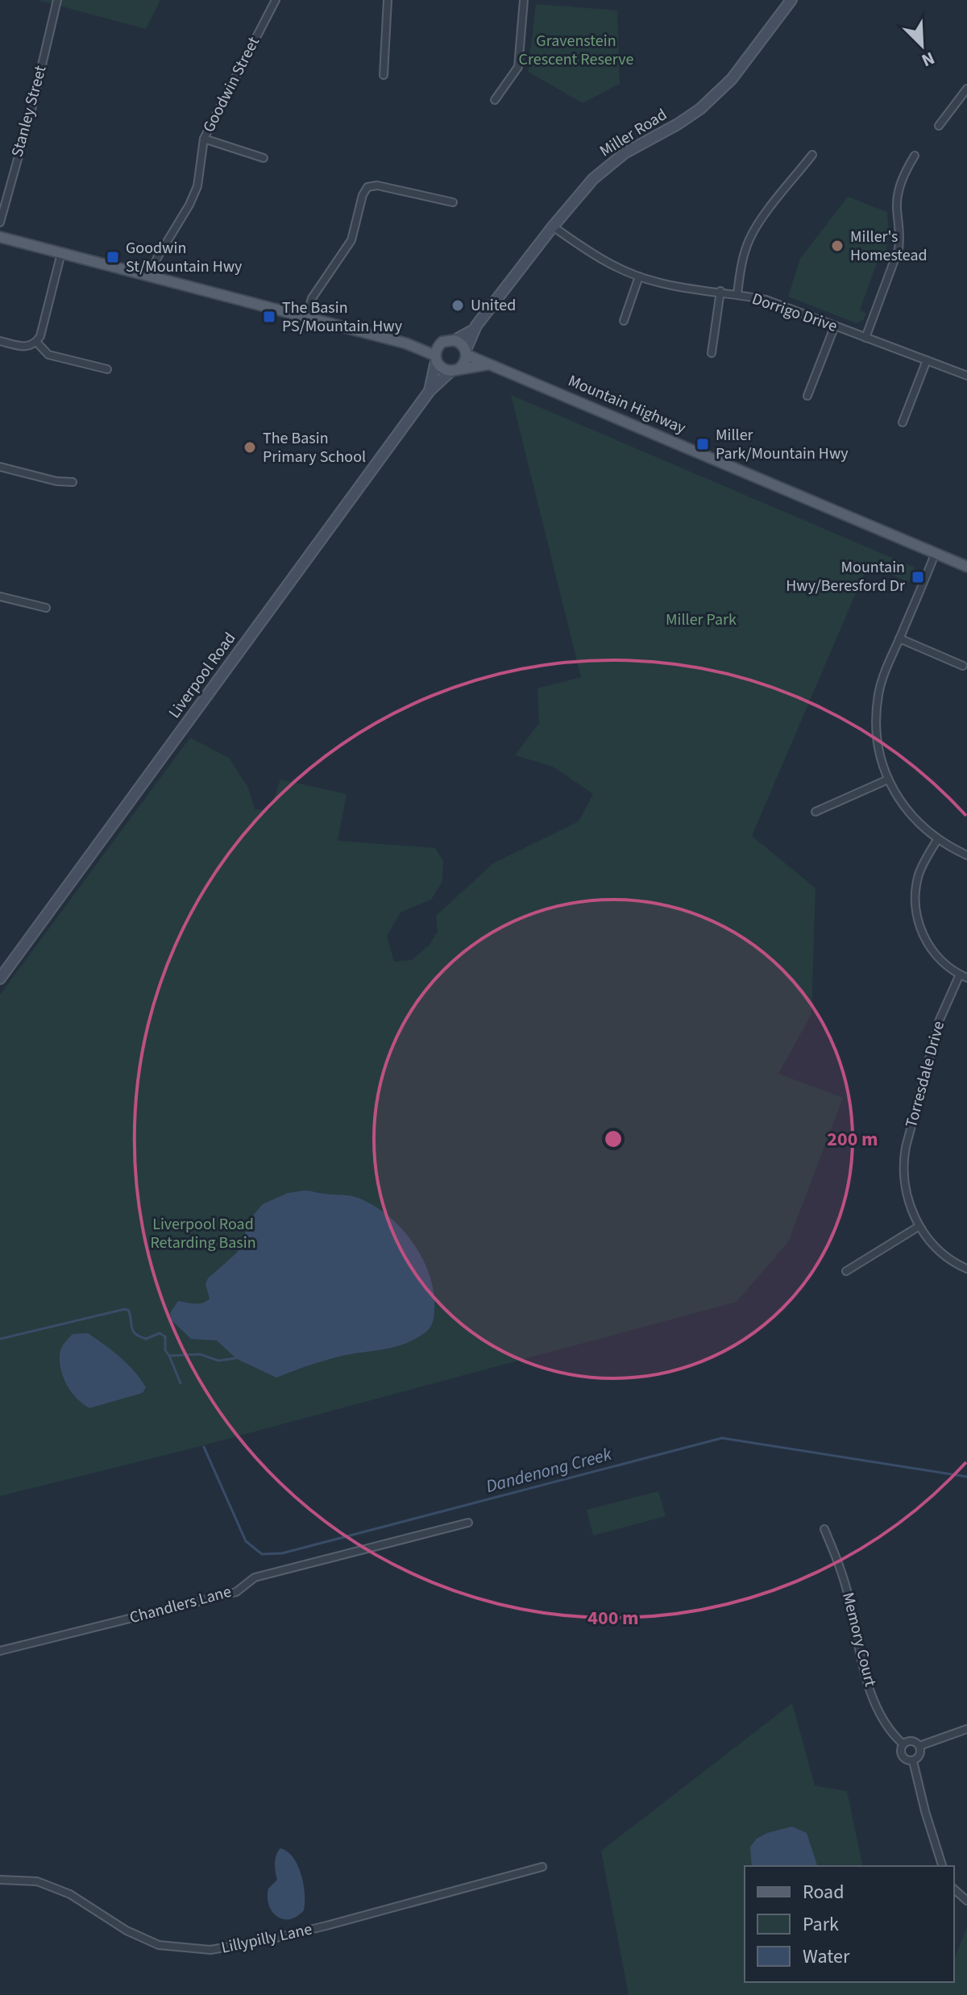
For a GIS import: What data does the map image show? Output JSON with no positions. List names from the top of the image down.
{
  "streets": {
    "main road": ["Miller Road", "Mountain Highway", "Liverpool Road"],
    "street": [
      "Goodwin Street",
      "Stanley Street",
      "Dorrigo Drive",
      "Torresdale Drive",
      "Chandlers Lane",
      "Memory Court",
      "Lillypilly Lane"
    ]
  },
  "crossings": [
    ["Miller Road", "Dorrigo Drive"],
    ["Miller Road", "Mountain Highway"],
    ["Miller Road", "Liverpool Road"],
    ["Mountain Highway", "Liverpool Road"]
  ],
  "water": ["Dandenong Creek"],
  "parks": ["Gravenstein Crescent Reserve", "Miller Park", "Liverpool Road Retarding Basin"],
  "places": {
    "other": ["Miller's Homestead", "United", "The Basin Primary School"],
    "transit": [
      "Goodwin St/Mountain Hwy",
      "The Basin PS/Mountain Hwy",
      "Miller Park/Mountain Hwy",
      "Mountain Hwy/Beresford Dr"
    ]
  },
  "legend": ["Road", "Park", "Water"],
  "north": "bottom right",
  "rings": ["200 m", "400 m"]
}
